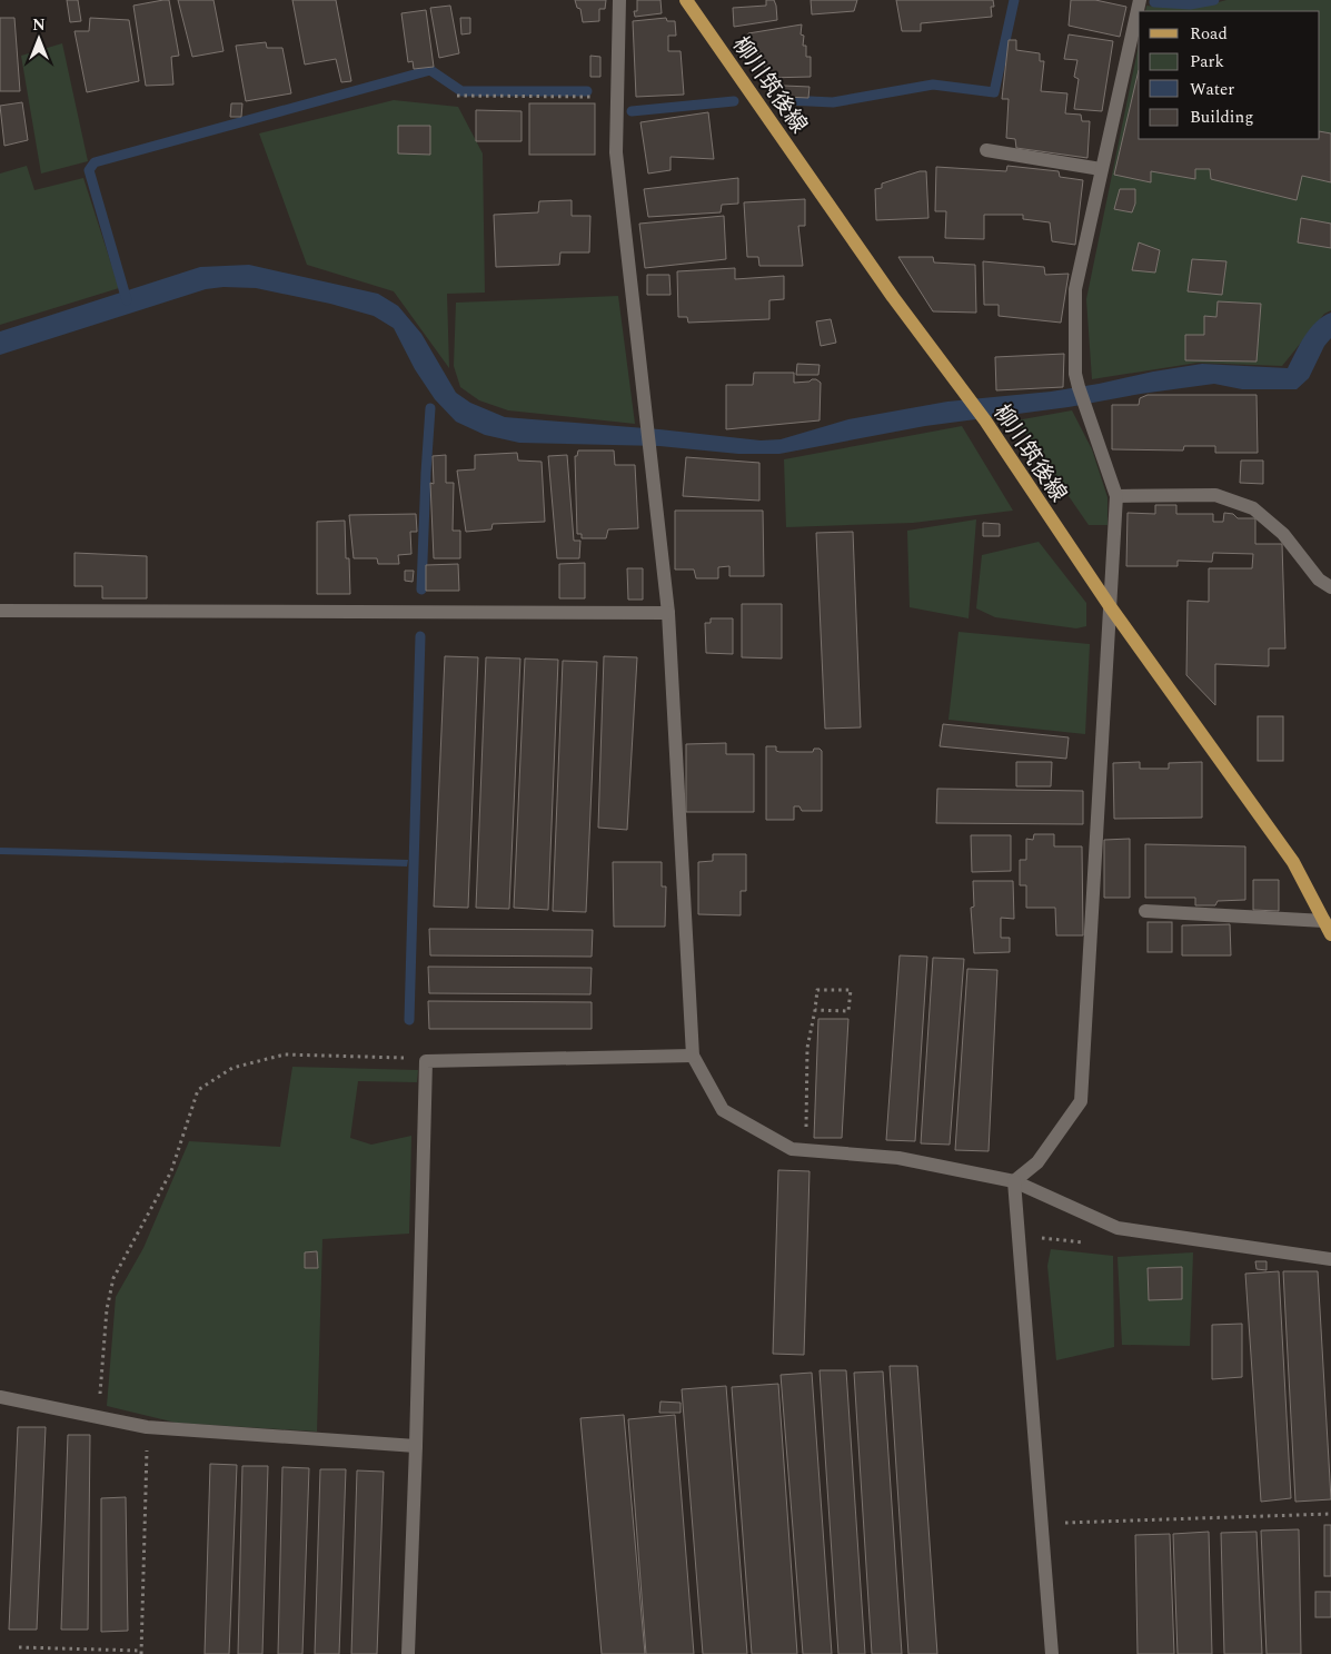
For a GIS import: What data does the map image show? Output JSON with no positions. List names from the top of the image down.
{
  "streets": {
    "main road": ["柳川筑後線"]
  },
  "legend": [
    "Road",
    "Park",
    "Water",
    "Building"
  ],
  "north": "top"
}
